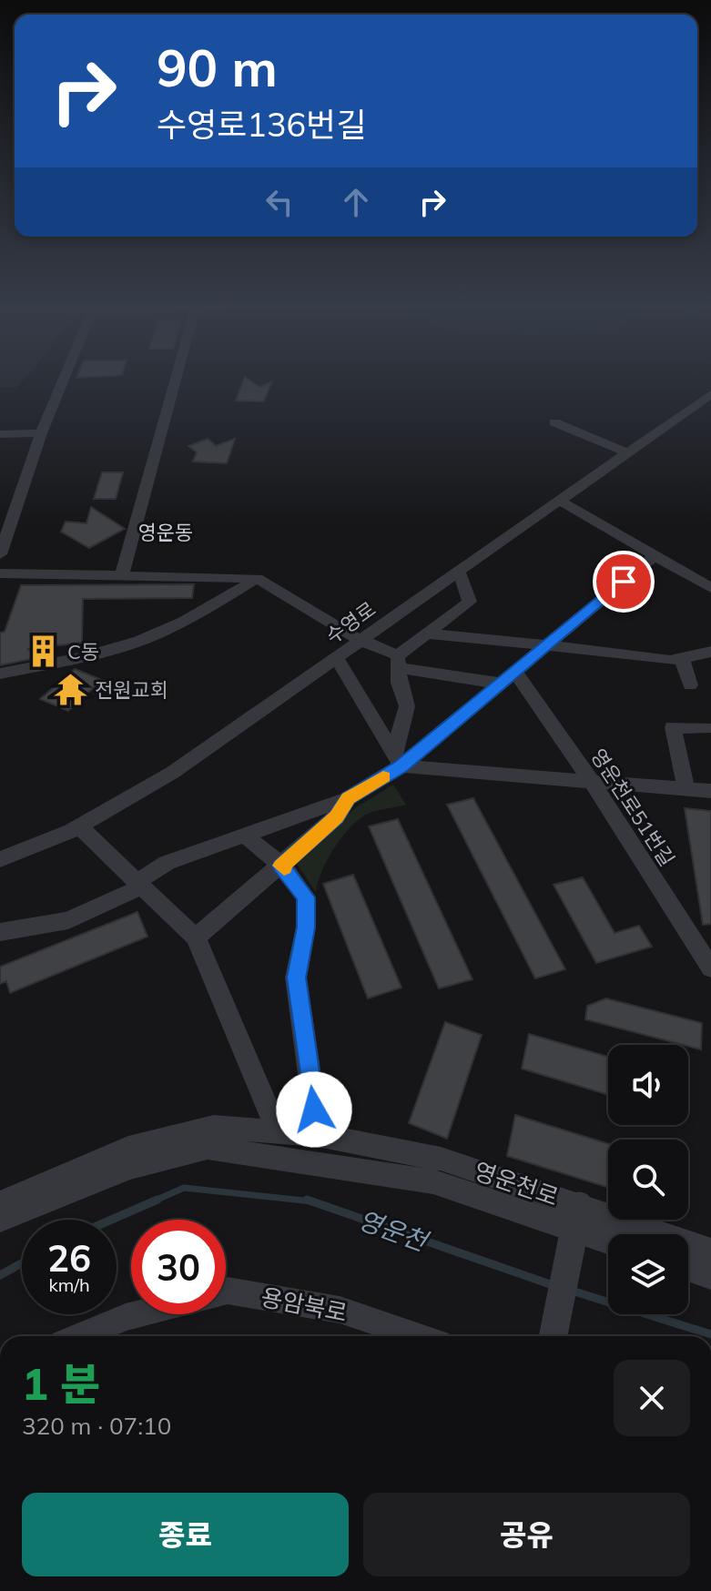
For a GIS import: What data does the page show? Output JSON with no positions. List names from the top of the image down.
{
  "streets": {
    "street": [
      "수영로",
      "영운천로51번길",
      "영운천로",
      "용암북로"
    ]
  },
  "districts": ["영운동"],
  "water": ["영운천"],
  "places": {
    "building": ["C동"],
    "temple": ["전원교회"]
  },
  "page": {
    "turn": ["90 m", "수영로136번길"],
    "speed": "26 km/h",
    "limit": "30",
    "heading": ["1 분", "320 m · 07:10"],
    "buttons": ["종료", "공유"]
  }
}
